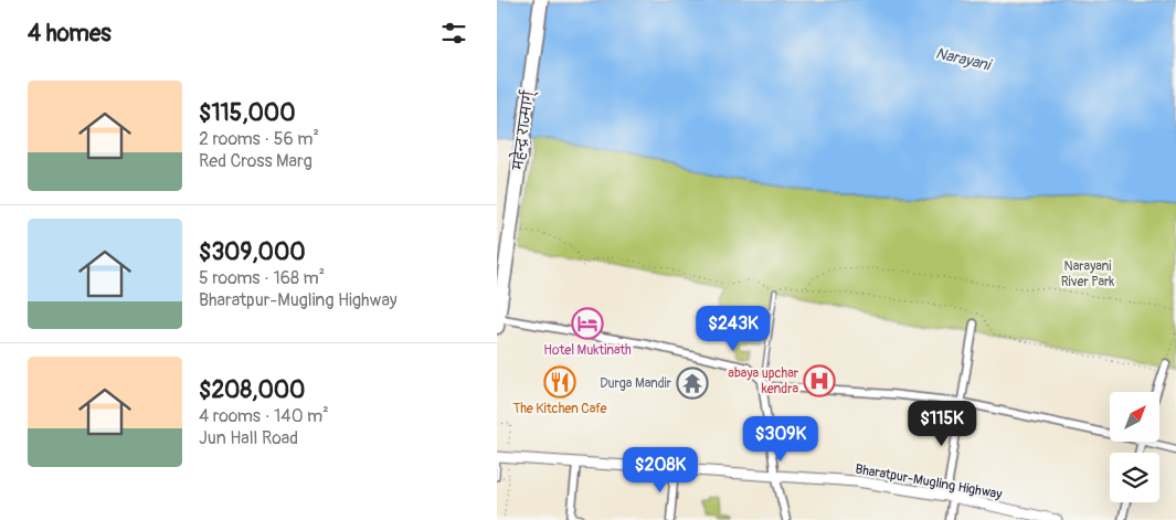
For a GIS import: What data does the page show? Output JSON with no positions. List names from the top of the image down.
{
  "streets": {
    "highway": ["महेन्द्र राज्मार्ग्"],
    "main road": ["Bharatpur-Mugling Highway"]
  },
  "water": ["Narayani"],
  "parks": ["Narayani River Park"],
  "places": {
    "hotel": ["Hotel Muktinath"],
    "hospital": ["abaya upchar kendra"],
    "restaurant": ["The Kitchen Cafe"],
    "temple": ["Durga Mandir"]
  },
  "north": "top right",
  "page": {
    "heading": "4 homes",
    "list": [
      {
        "name": "$115,000",
        "note": "2 rooms · 56 m² · Red Cross Marg"
      },
      {
        "name": "$309,000",
        "note": "5 rooms · 168 m² · Bharatpur-Mugling Highway"
      },
      {
        "name": "$208,000",
        "note": "4 rooms · 140 m² · Jun Hall Road"
      }
    ],
    "price": [
      "$243K",
      "$115K",
      "$309K",
      "$208K"
    ]
  }
}
